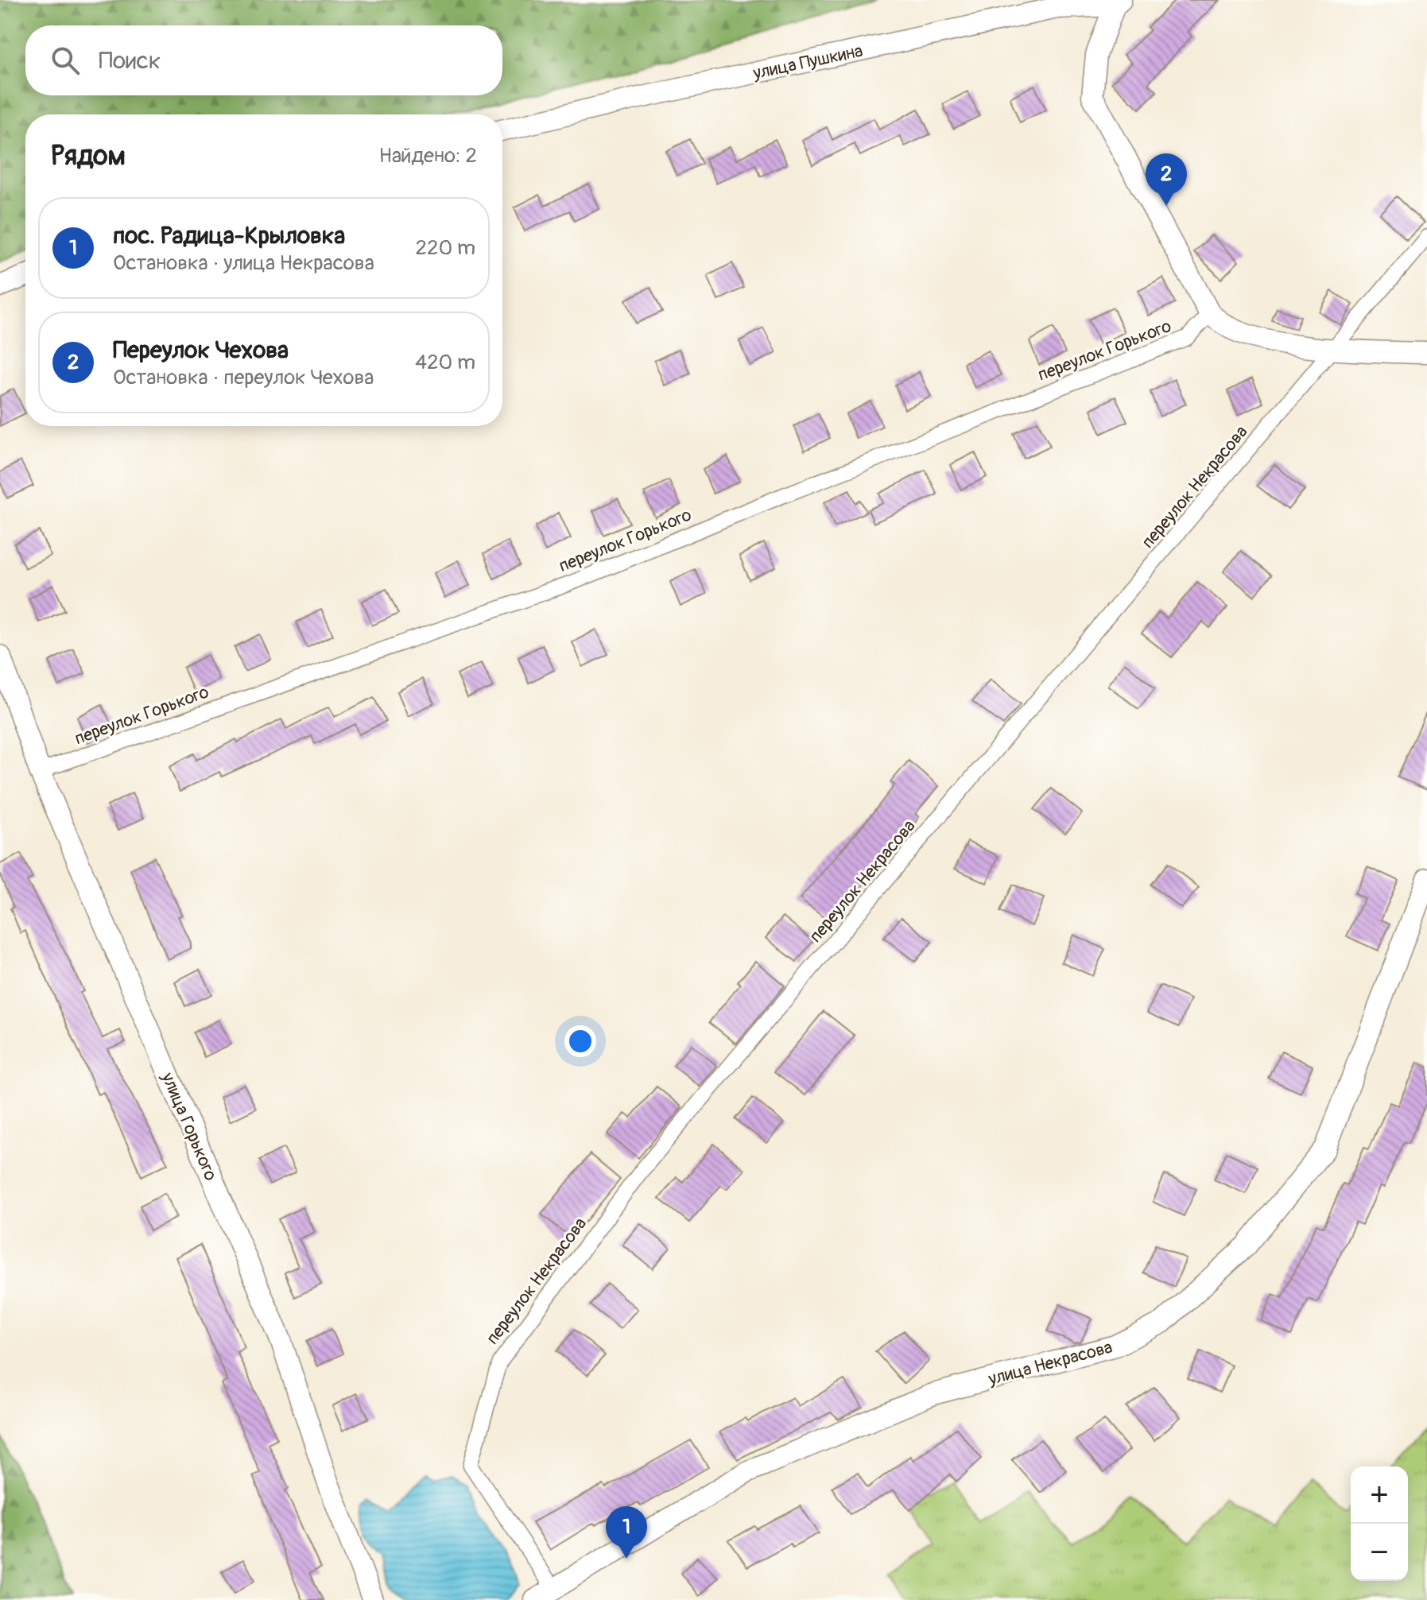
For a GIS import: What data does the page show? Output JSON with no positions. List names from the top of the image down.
{
  "streets": {
    "street": [
      "улица Пушкина",
      "переулок Горького",
      "переулок Некрасова",
      "улица Горького",
      "улица Некрасова"
    ]
  },
  "crossings": [
    ["переулок Горького", "улица Горького"],
    ["переулок Некрасова", "улица Некрасова"]
  ],
  "page": {
    "search": "Поиск",
    "heading": ["Рядом", "Найдено: 2"],
    "pins": ["2", "1"],
    "list": [
      {
        "mark": "1",
        "name": "пос. Радица-Крыловка",
        "note": "Остановка · улица Некрасова",
        "value": "220 m"
      },
      {
        "mark": "2",
        "name": "Переулок Чехова",
        "note": "Остановка · переулок Чехова",
        "value": "420 m"
      }
    ],
    "map_buttons": ["+", "−"]
  }
}
